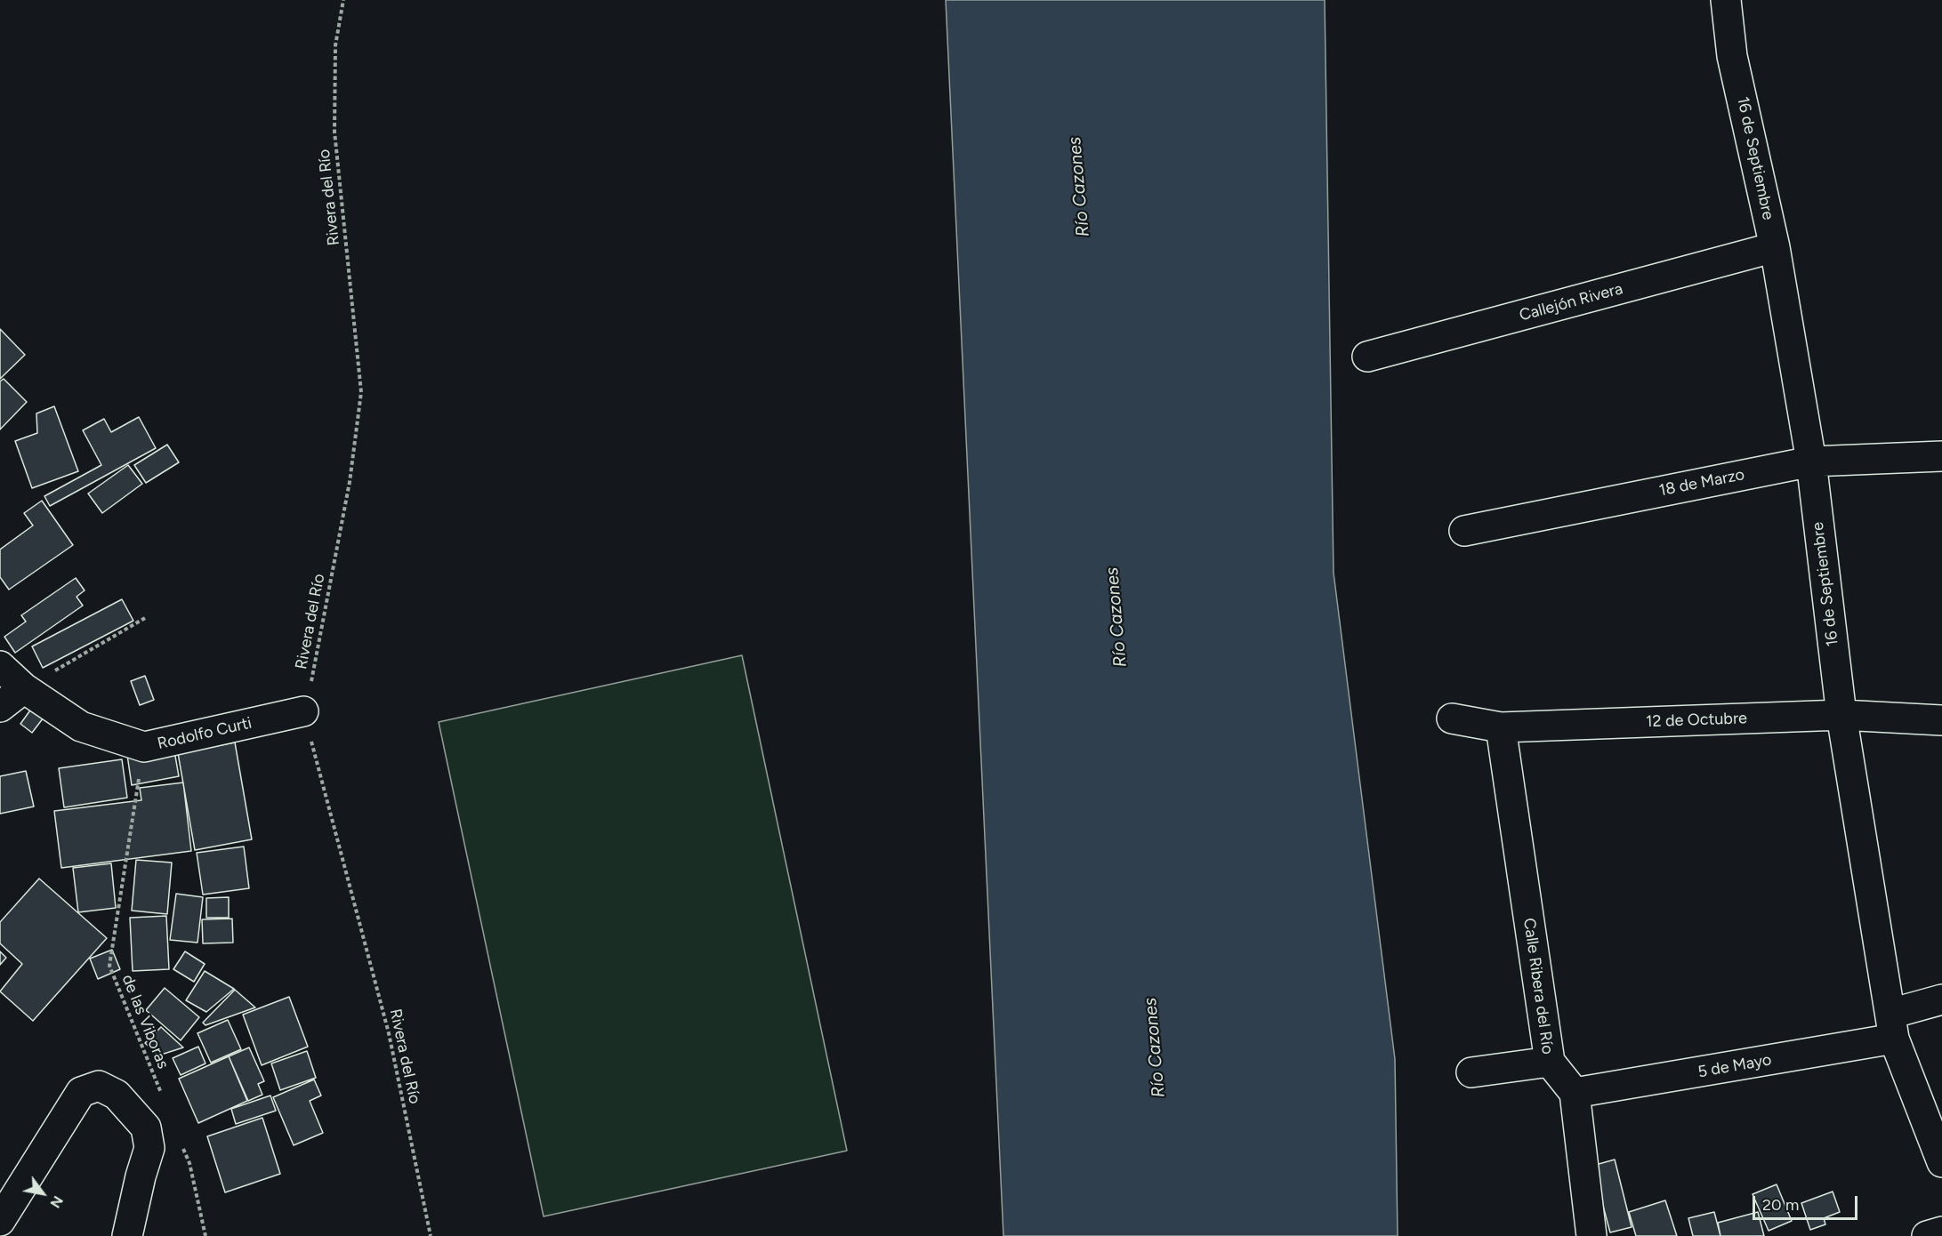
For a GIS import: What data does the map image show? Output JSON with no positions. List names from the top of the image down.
{
  "streets": {
    "street": [
      "16 de Septiembre",
      "Callejón Rivera",
      "18 de Marzo",
      "12 de Octubre",
      "Rodolfo Curti",
      "Calle Ribera del Río",
      "5 de Mayo"
    ],
    "path": ["Rivera del Río", "de las Viboras"]
  },
  "crossings": [
    ["16 de Septiembre", "Callejón Rivera"],
    ["16 de Septiembre", "18 de Marzo"],
    ["16 de Septiembre", "12 de Octubre"],
    ["16 de Septiembre", "5 de Mayo"],
    ["Rivera del Río", "Rodolfo Curti"],
    ["12 de Octubre", "Calle Ribera del Río"],
    ["Rodolfo Curti", "de las Viboras"],
    ["Calle Ribera del Río", "5 de Mayo"]
  ],
  "water": ["Río Cazones"],
  "scale_bar": "20 m",
  "north": "bottom right"
}
